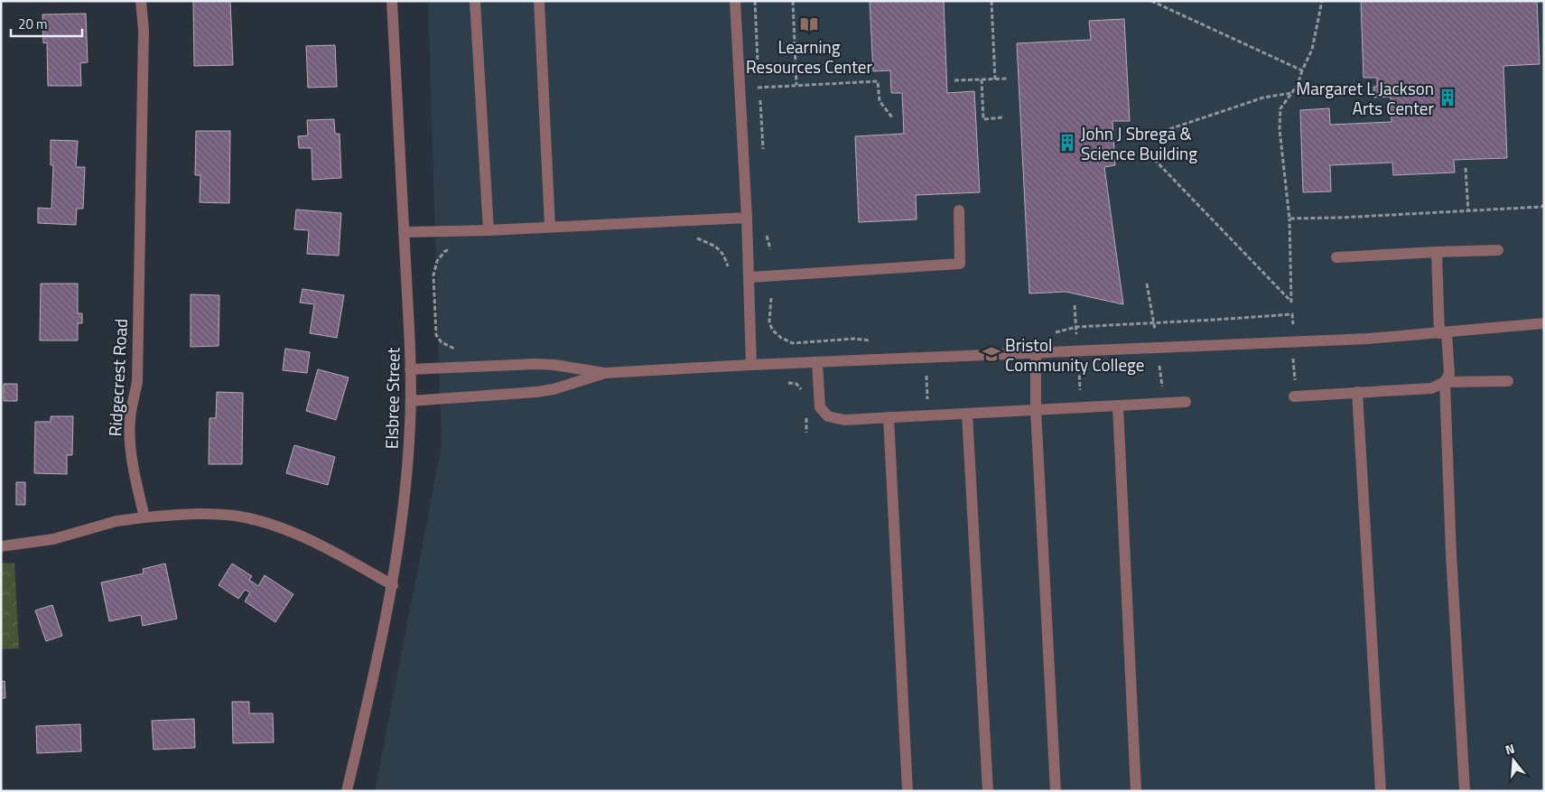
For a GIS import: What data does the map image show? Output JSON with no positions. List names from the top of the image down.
{
  "streets": {
    "street": ["Ridgecrest Road", "Elsbree Street"]
  },
  "places": {
    "library": ["Learning Resources Center"],
    "building": ["Margaret L Jackson Arts Center", "John J Sbrega & Science Building"],
    "school or university": ["Bristol Community College"]
  },
  "scale_bar": "20 m",
  "north": "top"
}
